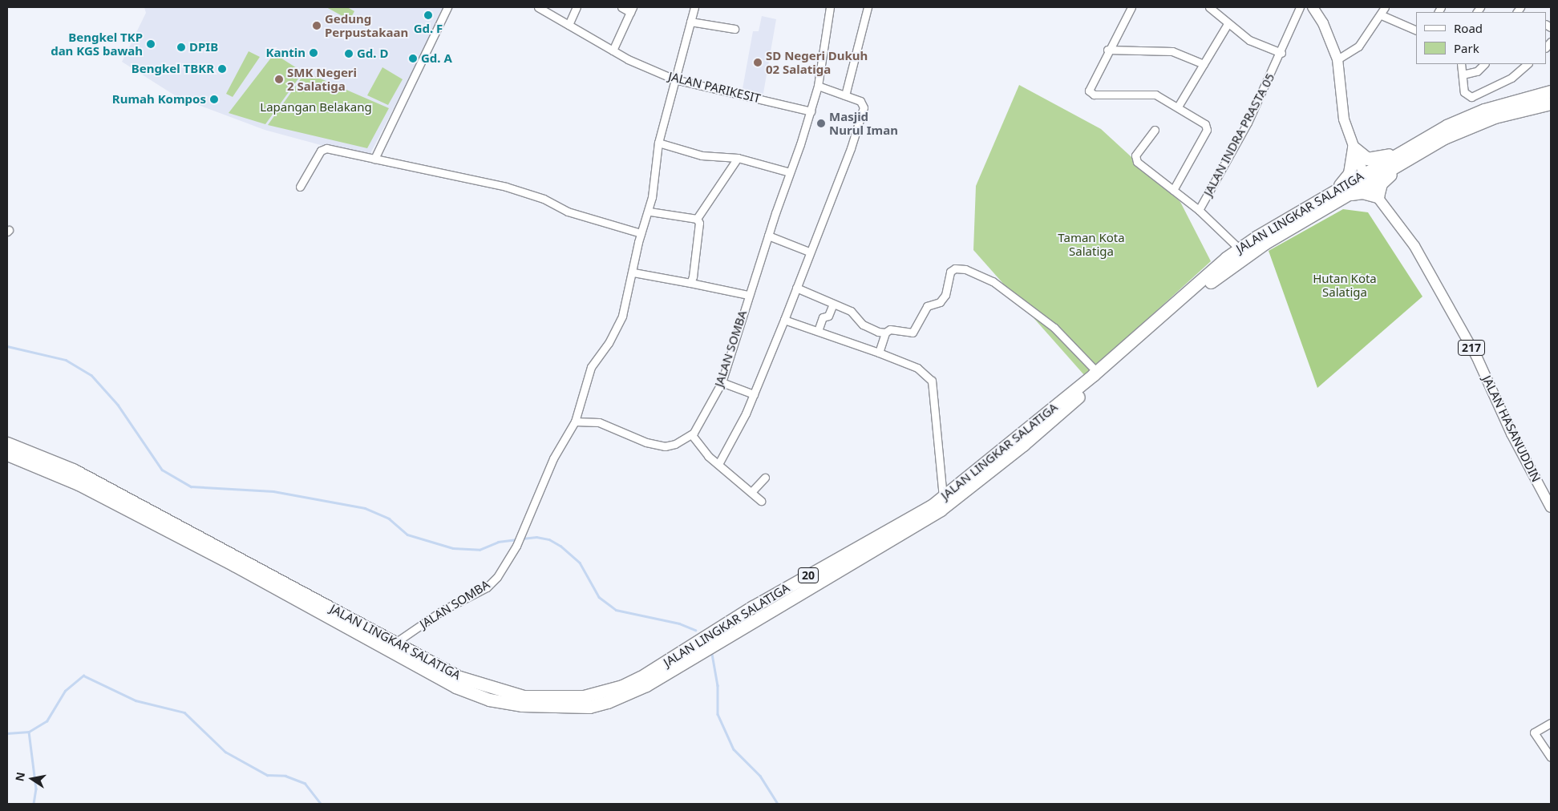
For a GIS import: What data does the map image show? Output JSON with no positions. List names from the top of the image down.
{
  "streets": {
    "highway": ["JALAN LINGKAR SALATIGA", "20"],
    "main road": ["217", "JALAN HASANUDDIN"],
    "street": ["JALAN PARIKESIT", "JALAN INDRA PRASTA 05", "JALAN SOMBA"]
  },
  "crossings": [
    ["JALAN PARIKESIT", "JALAN SOMBA"],
    ["JALAN INDRA PRASTA 05", "JALAN LINGKAR SALATIGA"],
    ["JALAN LINGKAR SALATIGA", "JALAN SOMBA"],
    ["JALAN LINGKAR SALATIGA", "JALAN HASANUDDIN"]
  ],
  "parks": ["Lapangan Belakang", "Taman Kota Salatiga", "Hutan Kota Salatiga"],
  "places": [
    "Gd. F",
    "Gedung Perpustakaan",
    "Bengkel TKP dan KGS bawah",
    "DPIB",
    "Kantin",
    "Gd. D",
    "Gd. A",
    "SD Negeri Dukuh 02 Salatiga",
    "Bengkel TBKR",
    "SMK Negeri 2 Salatiga",
    "Rumah Kompos",
    "Masjid Nurul Iman"
  ],
  "legend": ["Road", "Park"],
  "north": "left"
}
